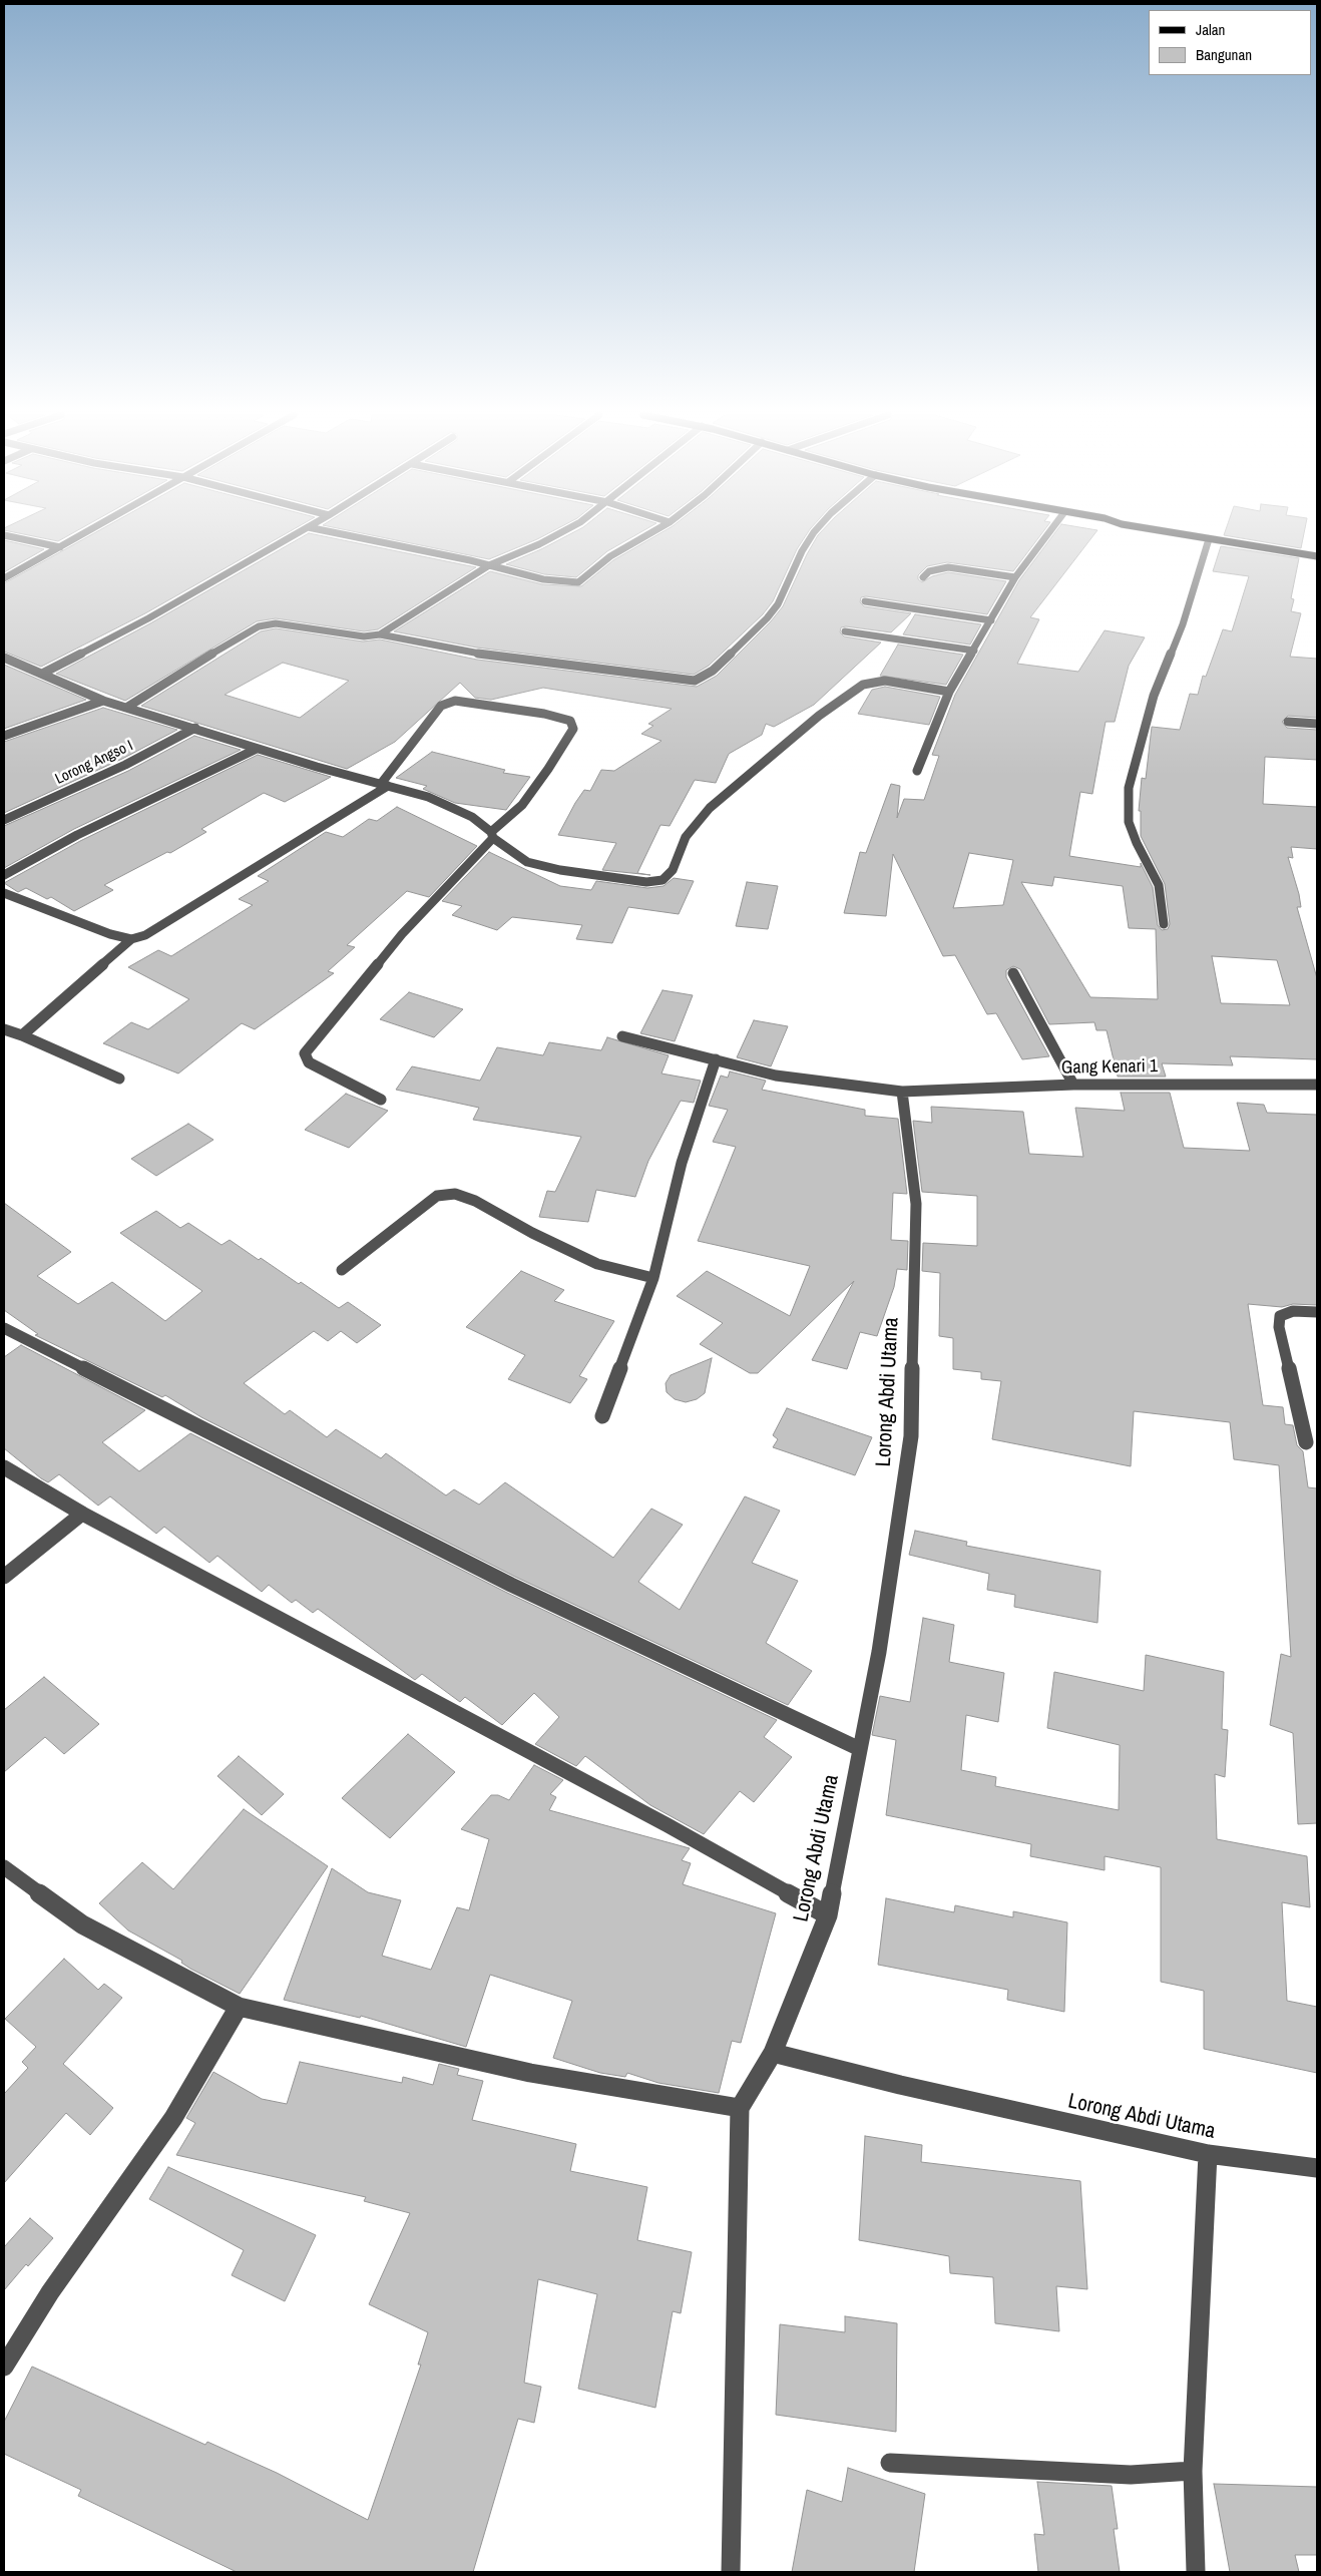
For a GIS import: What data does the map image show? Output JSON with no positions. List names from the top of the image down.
{
  "streets": {
    "street": ["Lorong Angso I", "Gang Kenari 1", "Lorong Abdi Utama"]
  },
  "crossings": [
    ["Gang Kenari 1", "Lorong Abdi Utama"]
  ],
  "legend": ["Jalan", "Bangunan"]
}
